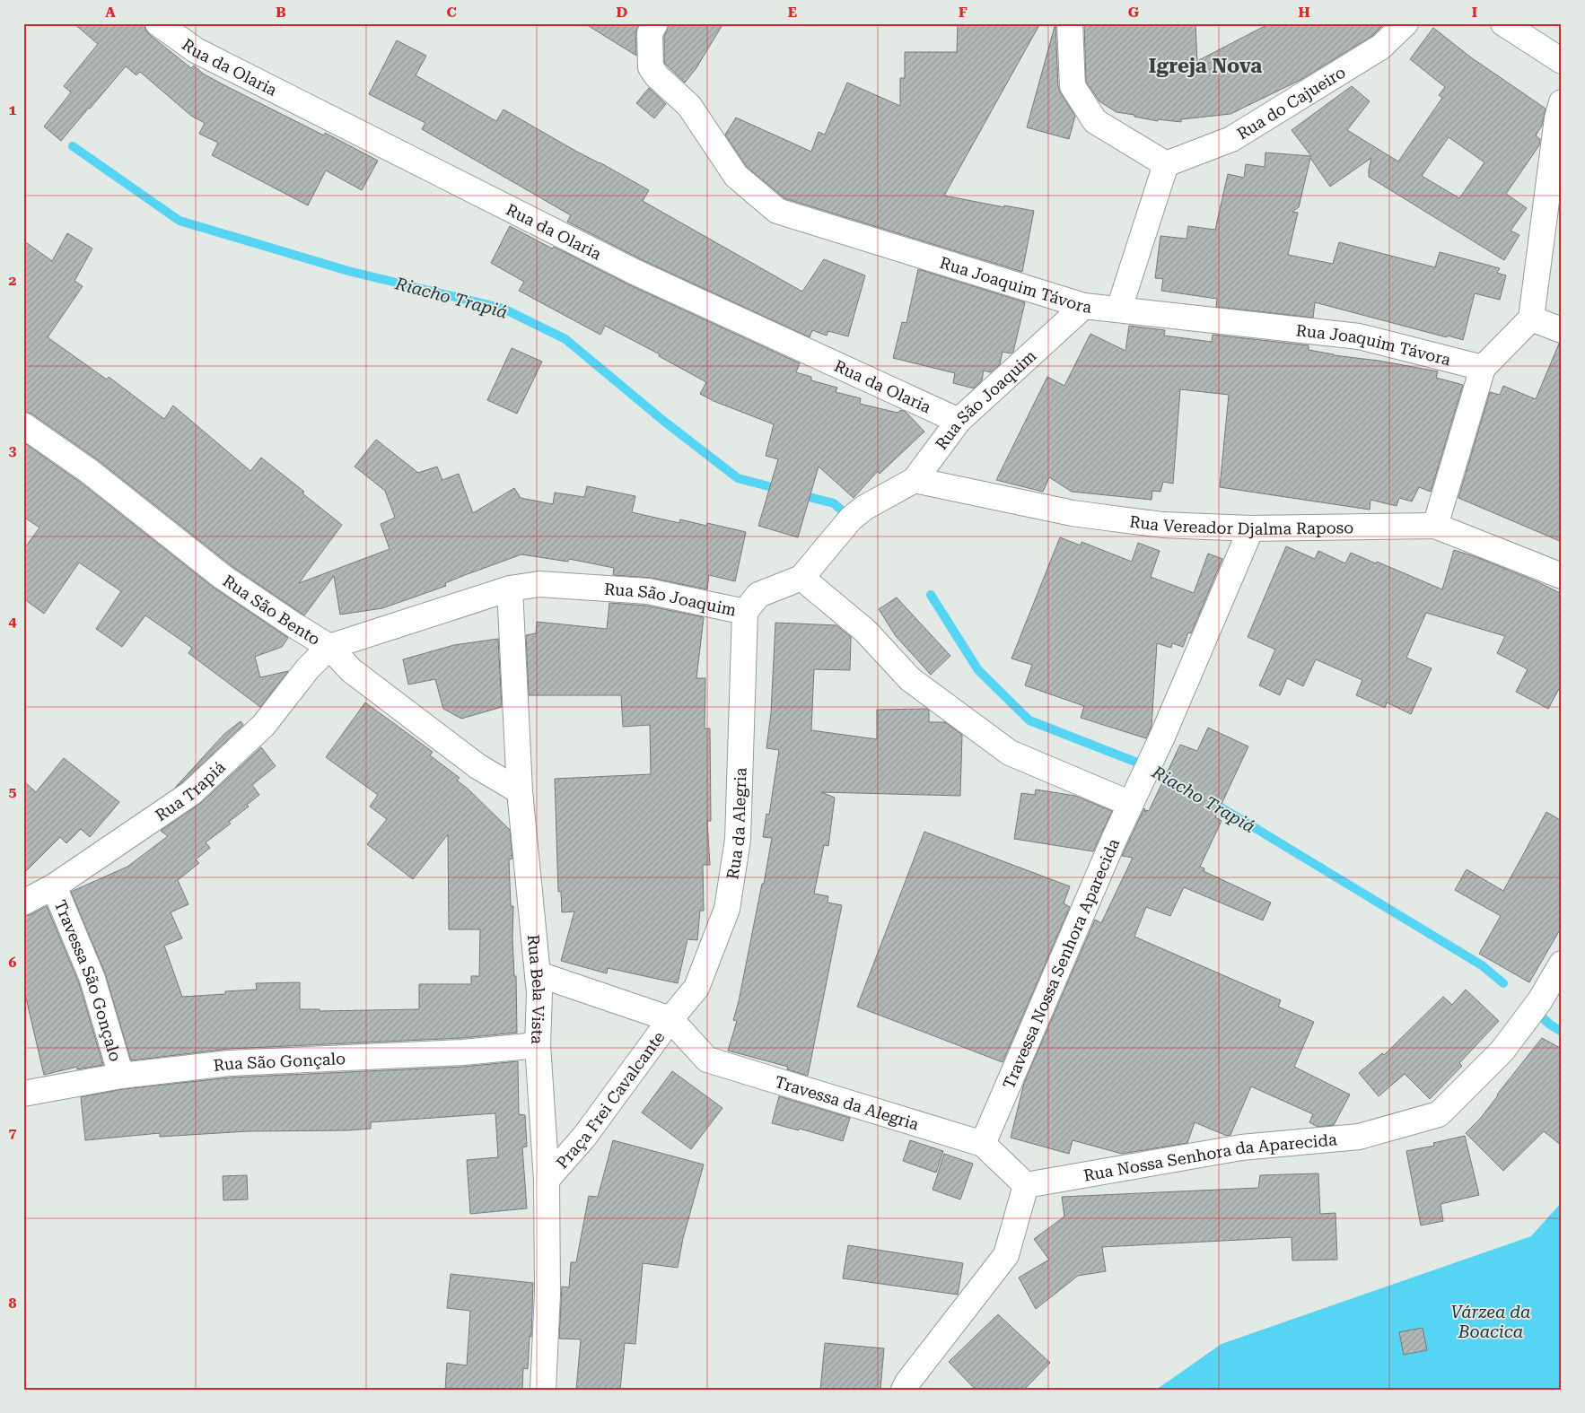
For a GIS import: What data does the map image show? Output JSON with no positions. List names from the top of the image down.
{
  "streets": {
    "street": [
      "Rua da Olaria",
      "Rua do Cajueiro",
      "Rua Joaquim Távora",
      "Rua São Joaquim",
      "Rua Vereador Djalma Raposo",
      "Rua São Bento",
      "Rua Trapiá",
      "Rua da Alegria",
      "Travessa Nossa Senhora Aparecida",
      "Travessa São Gonçalo",
      "Rua Bela Vista",
      "Rua São Gonçalo",
      "Praça Frei Cavalcante",
      "Travessa da Alegria",
      "Rua Nossa Senhora da Aparecida"
    ]
  },
  "crossings": [
    ["Rua da Olaria", "Rua São Joaquim"],
    ["Rua Joaquim Távora", "Rua São Joaquim"],
    ["Rua São Joaquim", "Rua Vereador Djalma Raposo"],
    ["Rua São Joaquim", "Rua São Bento"],
    ["Rua São Joaquim", "Rua Trapiá"],
    ["Rua São Joaquim", "Rua da Alegria"],
    ["Rua São Joaquim", "Rua Bela Vista"],
    ["Rua Vereador Djalma Raposo", "Travessa Nossa Senhora Aparecida"],
    ["Rua São Bento", "Rua Trapiá"],
    ["Rua São Bento", "Rua Bela Vista"],
    ["Rua Trapiá", "Travessa São Gonçalo"],
    ["Rua da Alegria", "Praça Frei Cavalcante"],
    ["Rua da Alegria", "Travessa da Alegria"],
    ["Travessa Nossa Senhora Aparecida", "Travessa da Alegria"],
    ["Travessa São Gonçalo", "Rua São Gonçalo"],
    ["Rua Bela Vista", "Rua São Gonçalo"],
    ["Rua Bela Vista", "Praça Frei Cavalcante"],
    ["Praça Frei Cavalcante", "Travessa da Alegria"],
    ["Travessa da Alegria", "Rua Nossa Senhora da Aparecida"]
  ],
  "districts": ["Igreja Nova"],
  "water": ["Riacho Trapiá", "Várzea da Boacica"],
  "grid": {
    "columns": [
      "A",
      "B",
      "C",
      "D",
      "E",
      "F",
      "G",
      "H",
      "I"
    ],
    "rows": [
      "1",
      "2",
      "3",
      "4",
      "5",
      "6",
      "7",
      "8"
    ]
  }
}
